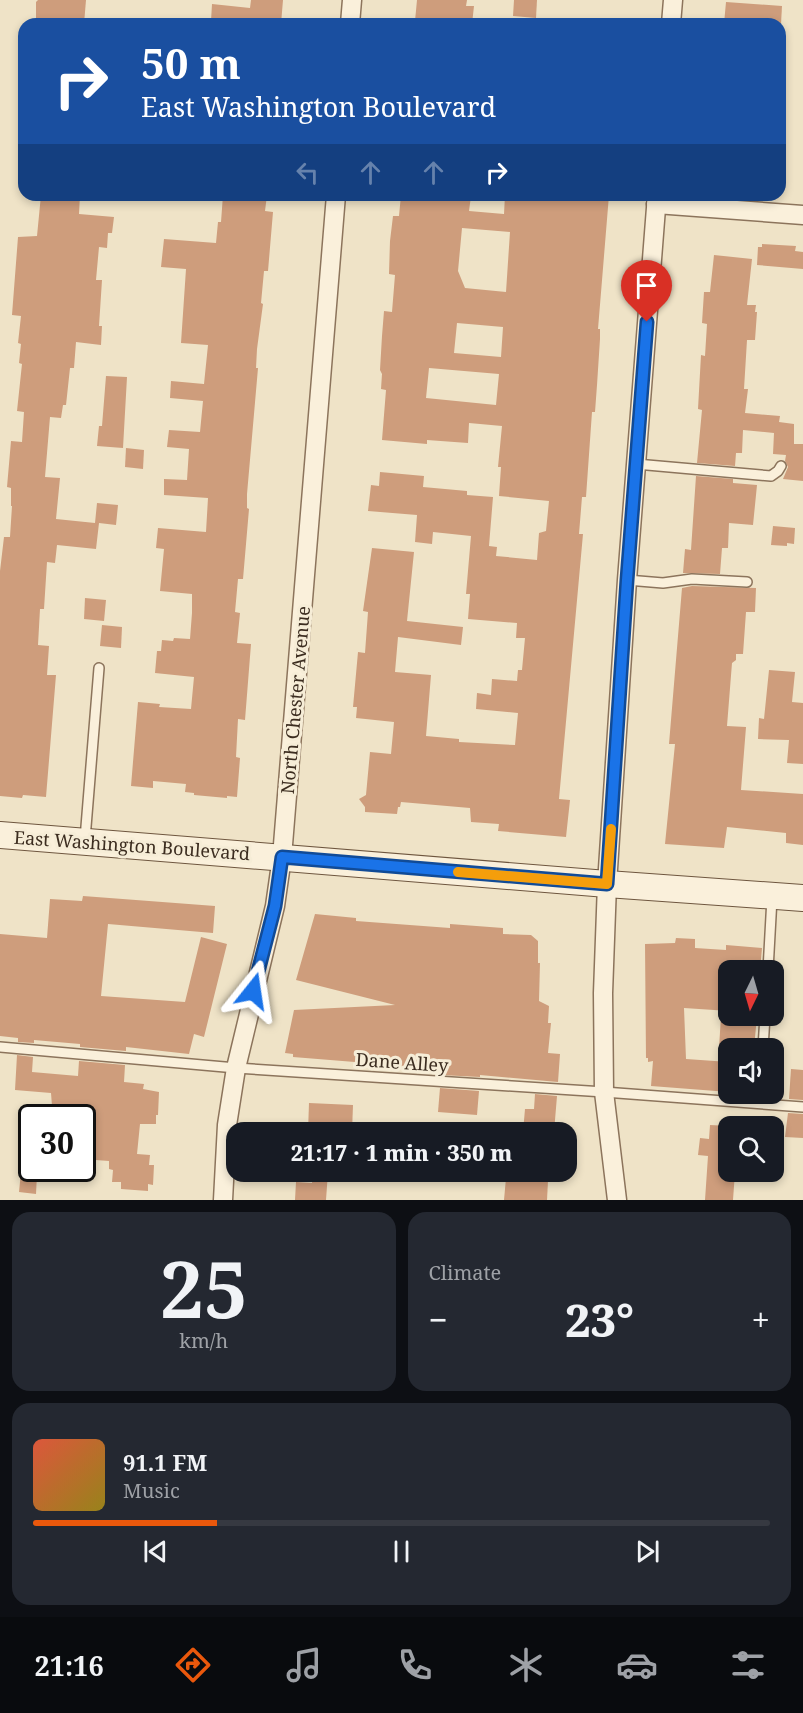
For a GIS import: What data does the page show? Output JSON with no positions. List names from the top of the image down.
{
  "streets": {
    "main road": ["East Washington Boulevard"],
    "street": ["North Chester Avenue"],
    "lane": ["Dane Alley"]
  },
  "crossings": [
    ["North Chester Avenue", "East Washington Boulevard"],
    ["North Chester Avenue", "Dane Alley"]
  ],
  "north": "bottom",
  "page": {
    "turn": ["50 m", "East Washington Boulevard"],
    "limit": "30",
    "trip": "21:17 · 1 min · 350 m",
    "tile": [
      ["25", "km/h"],
      "Climate"
    ],
    "heat": ["−", "23°", "+"],
    "song": ["91.1 FM", "Music"],
    "tabs": "21:16"
  }
}
